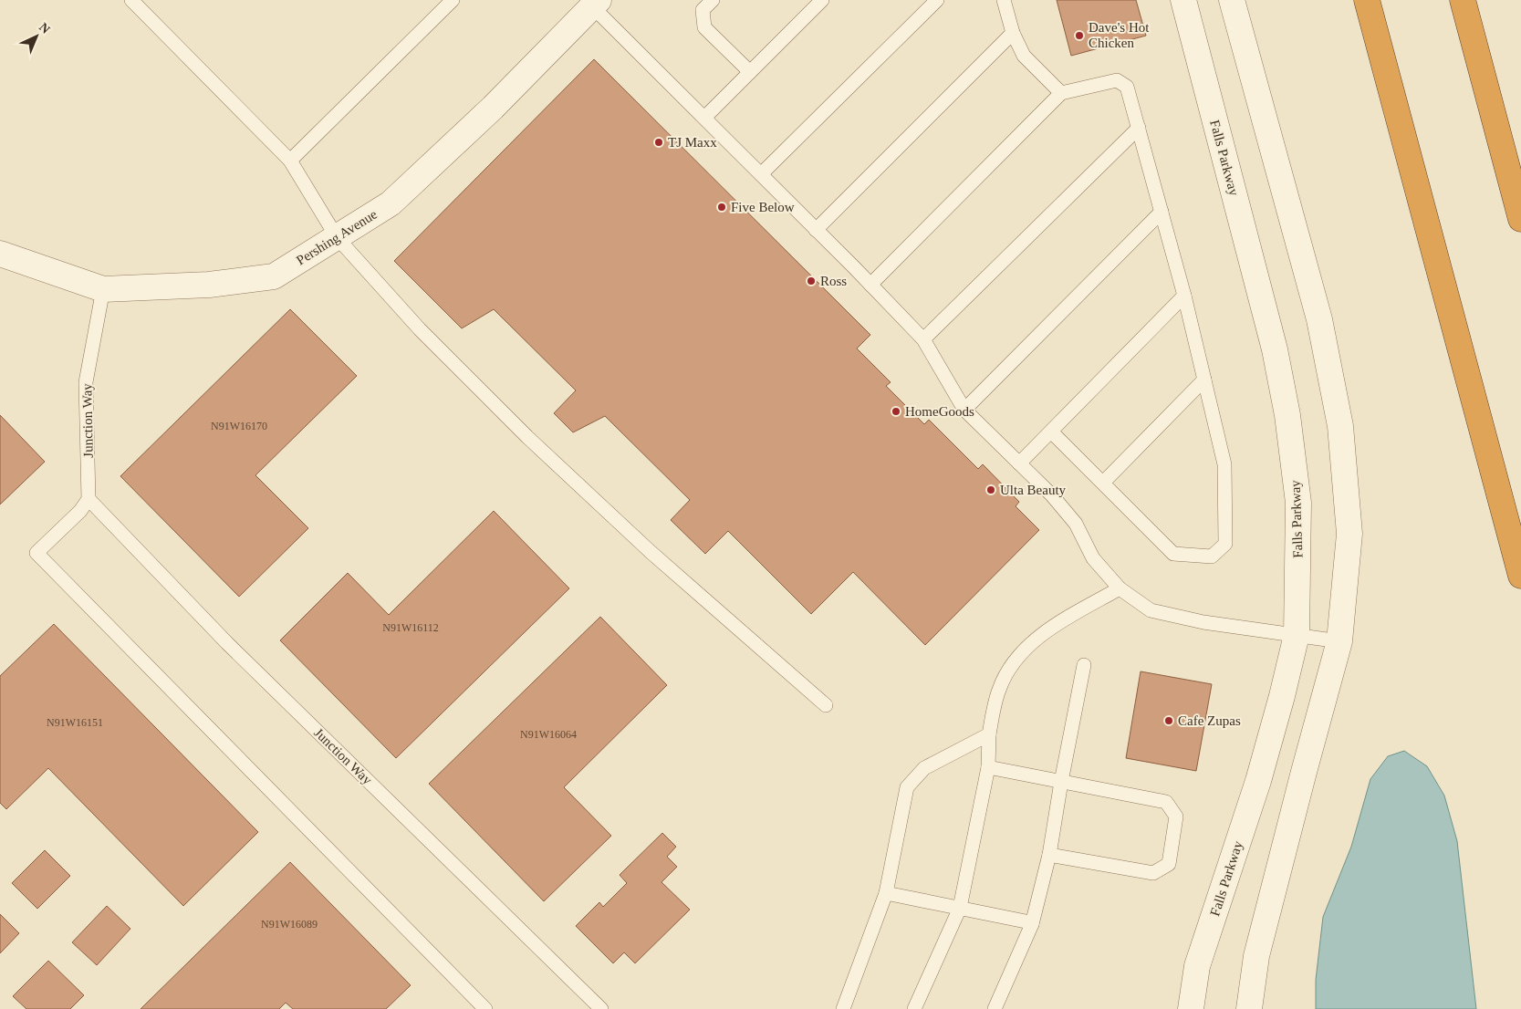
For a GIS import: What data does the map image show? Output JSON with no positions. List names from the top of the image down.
{
  "streets": {
    "street": ["Falls Parkway", "Pershing Avenue"],
    "lane": ["Junction Way"]
  },
  "crossings": [
    ["Pershing Avenue", "Junction Way"]
  ],
  "places": [
    "Dave's Hot Chicken",
    "TJ Maxx",
    "Five Below",
    "Ross",
    "HomeGoods",
    "Ulta Beauty",
    "Cafe Zupas"
  ],
  "house_numbers": [
    "N91W16170",
    "N91W16112",
    "N91W16151",
    "N91W16064",
    "N91W16089"
  ],
  "north": "top right"
}
